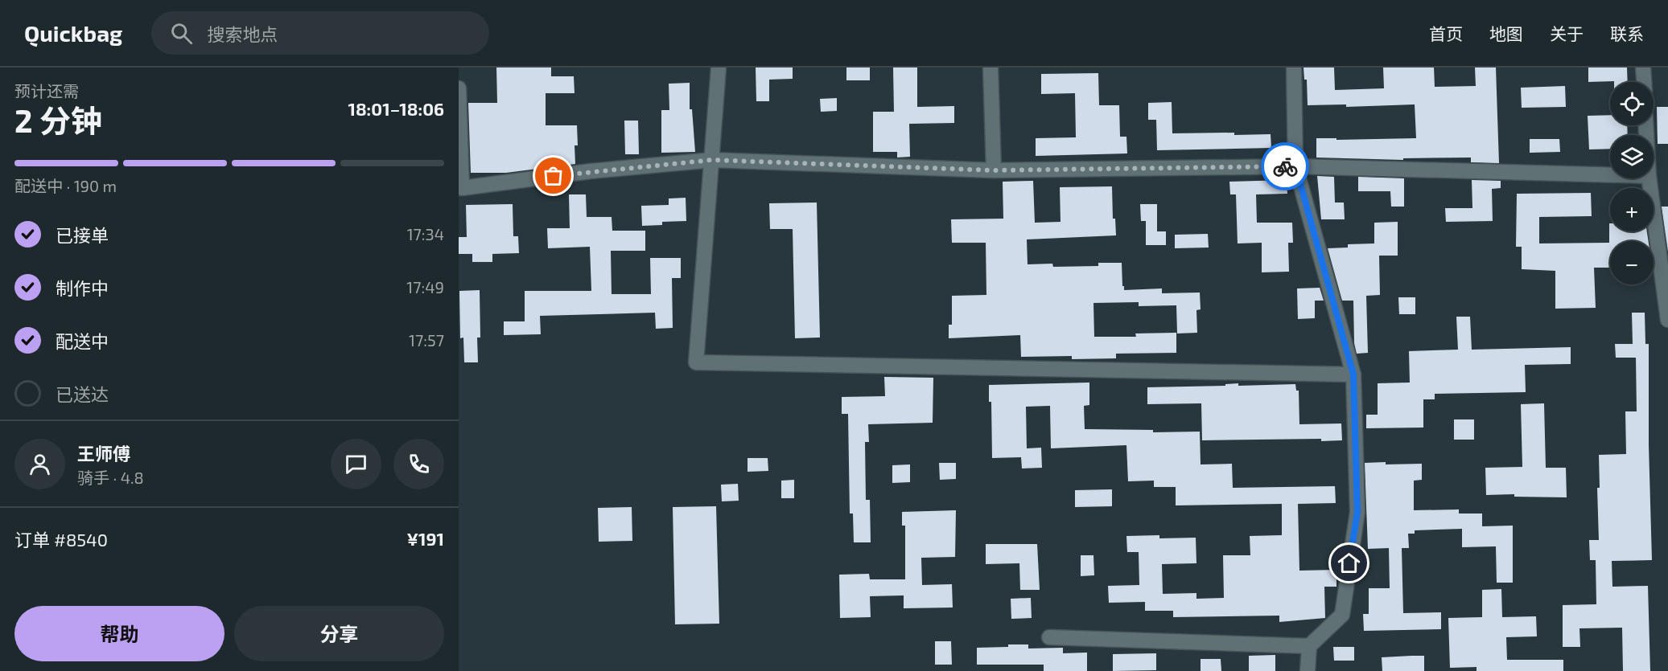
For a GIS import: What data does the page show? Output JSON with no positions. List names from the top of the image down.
{
  "page": {
    "header": "Quickbag",
    "search": "搜索地点",
    "nav": [
      "首页",
      "地图",
      "关于",
      "联系"
    ],
    "heading": ["2 分钟", "预计还需", "18:01–18:06"],
    "panel": [
      "王师傅",
      "骑手 · 4.8",
      "订单 #8540",
      "¥191"
    ],
    "map_buttons": ["+", "−"],
    "bar": "配送中 · 190 m",
    "list": [
      ["已接单", "17:34"],
      ["制作中", "17:49"],
      ["配送中", "17:57"],
      "已送达"
    ],
    "buttons": ["帮助", "分享"]
  }
}
